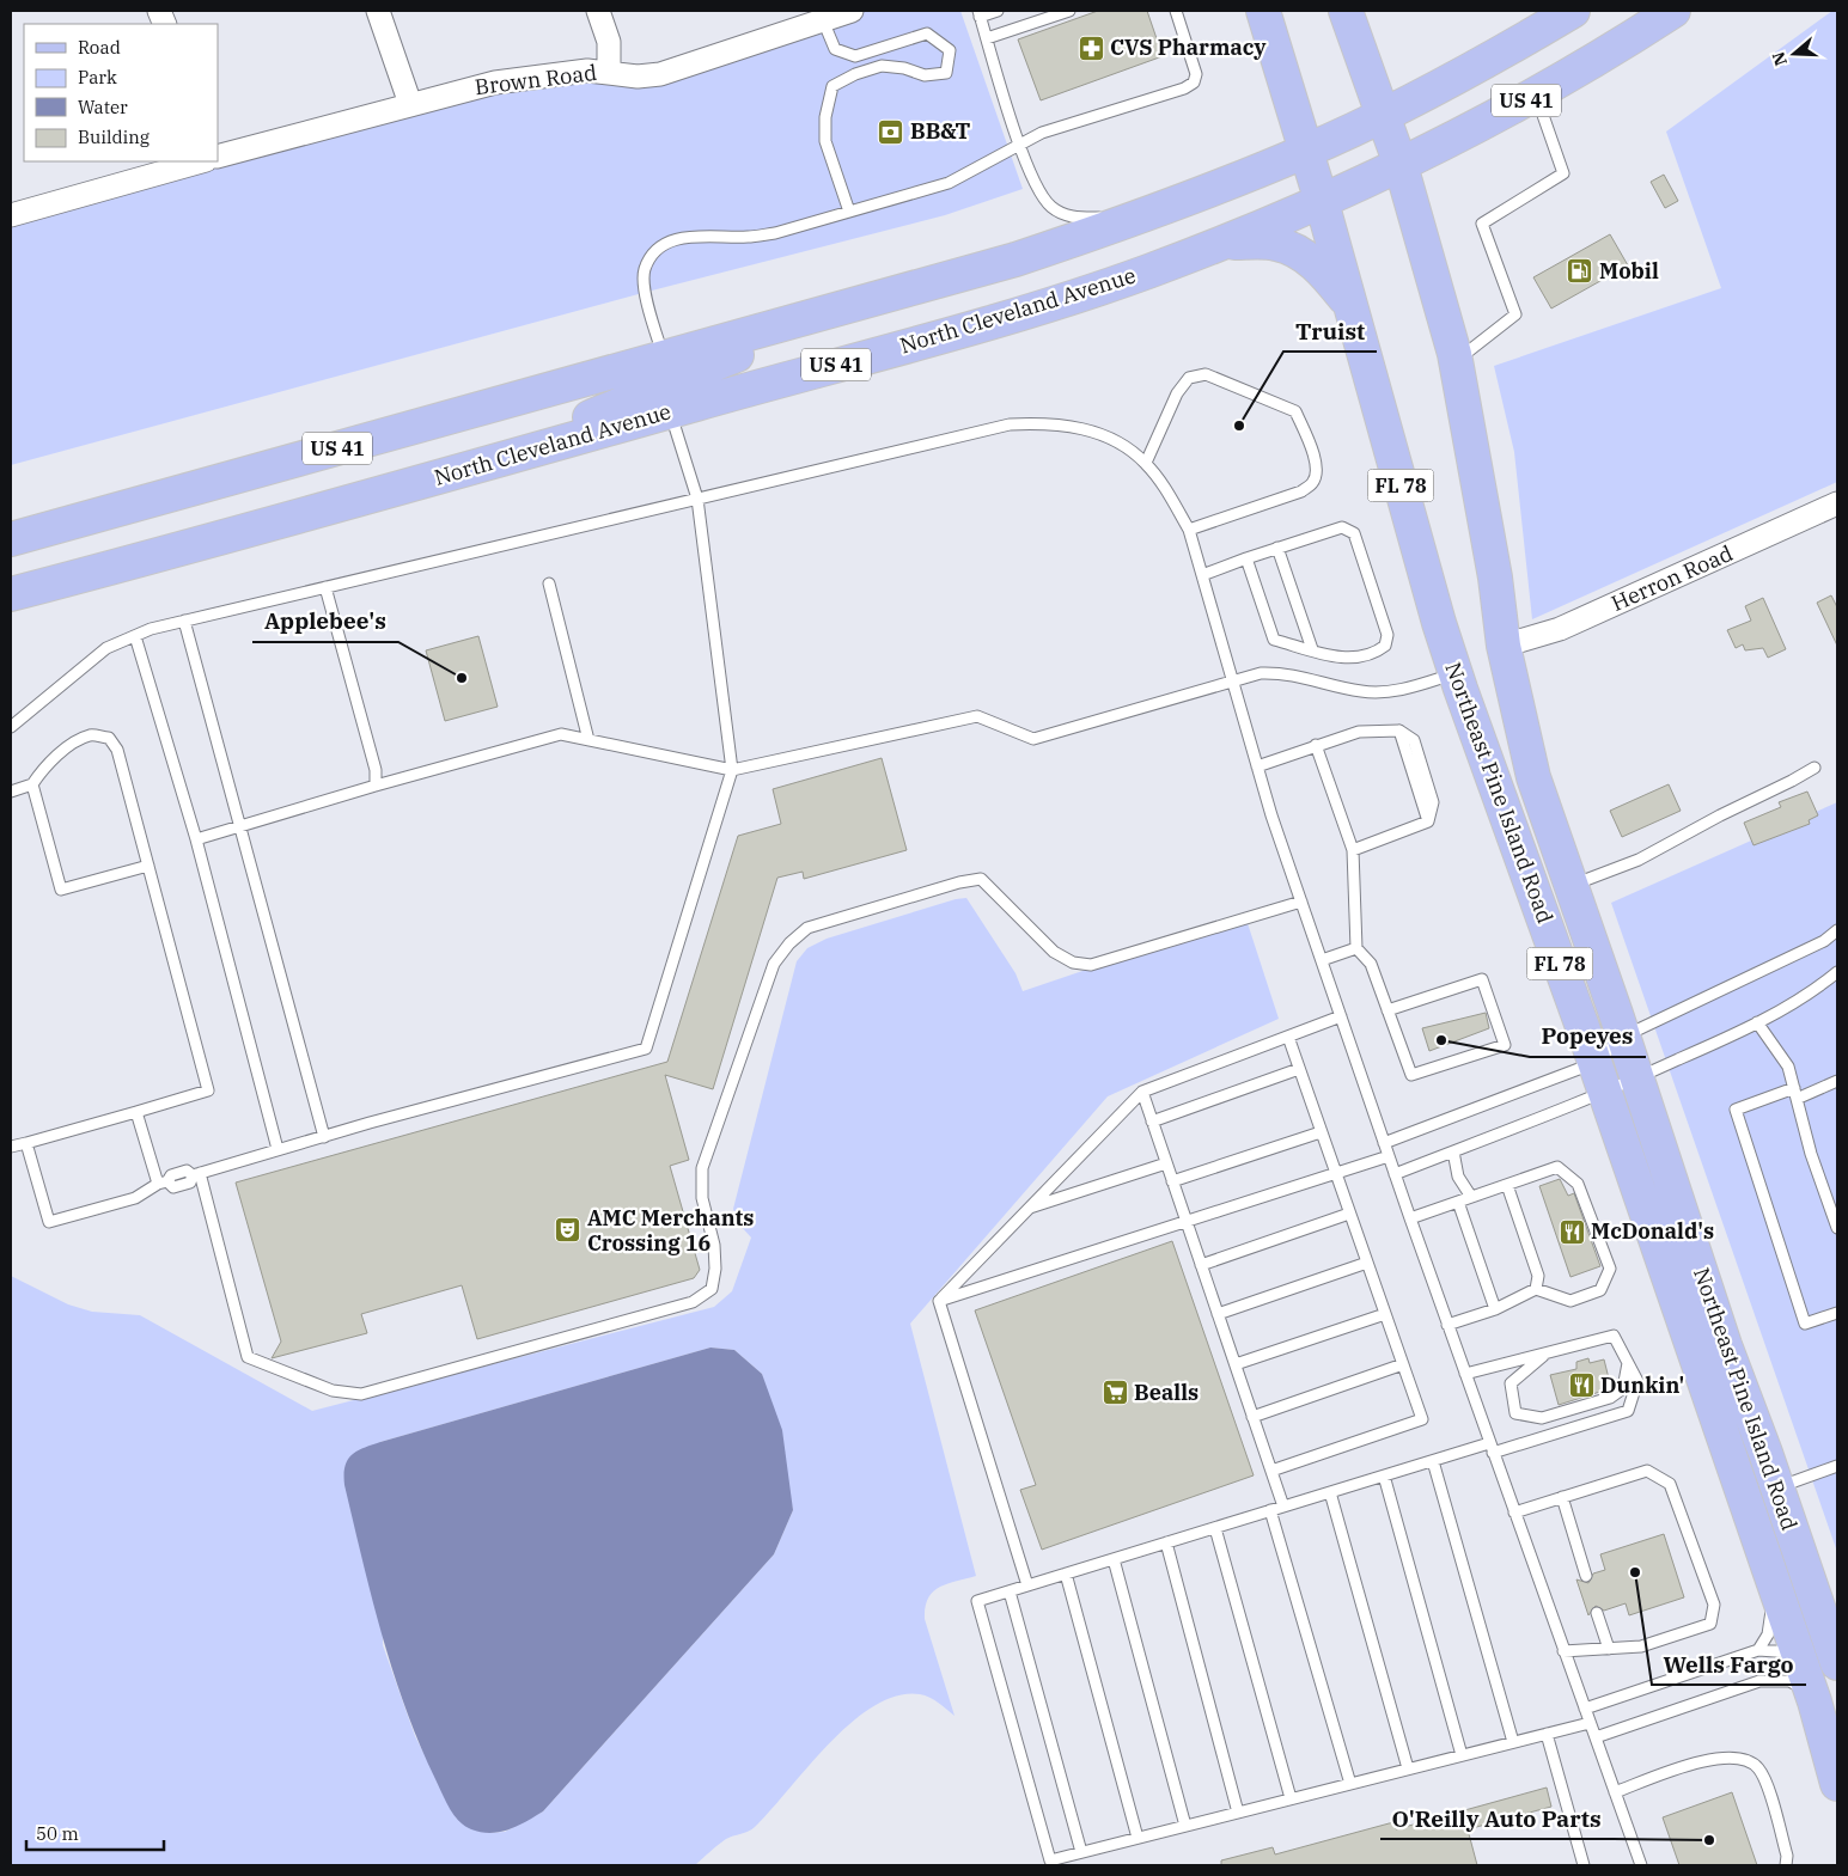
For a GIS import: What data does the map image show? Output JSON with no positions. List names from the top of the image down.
{
  "streets": {
    "main road": [
      "US 41",
      "North Cleveland Avenue",
      "FL 78",
      "Northeast Pine Island Road"
    ],
    "street": ["Brown Road", "Herron Road"]
  },
  "crossings": [
    ["US 41", "FL 78"],
    ["North Cleveland Avenue", "FL 78"],
    ["North Cleveland Avenue", "Northeast Pine Island Road"],
    ["FL 78", "Northeast Pine Island Road"],
    ["Herron Road", "Northeast Pine Island Road"]
  ],
  "places": {
    "pharmacy": ["CVS Pharmacy"],
    "bank": ["BB&T"],
    "fuel station": ["Mobil"],
    "other": [
      "Truist",
      "Applebee's",
      "Popeyes",
      "Wells Fargo",
      "O'Reilly Auto Parts"
    ],
    "theatre": ["AMC Merchants Crossing 16"],
    "restaurant": ["McDonald's", "Dunkin'"],
    "supermarket": ["Bealls"]
  },
  "legend": [
    "Road",
    "Park",
    "Water",
    "Building"
  ],
  "scale_bar": "50 m",
  "north": "left"
}
